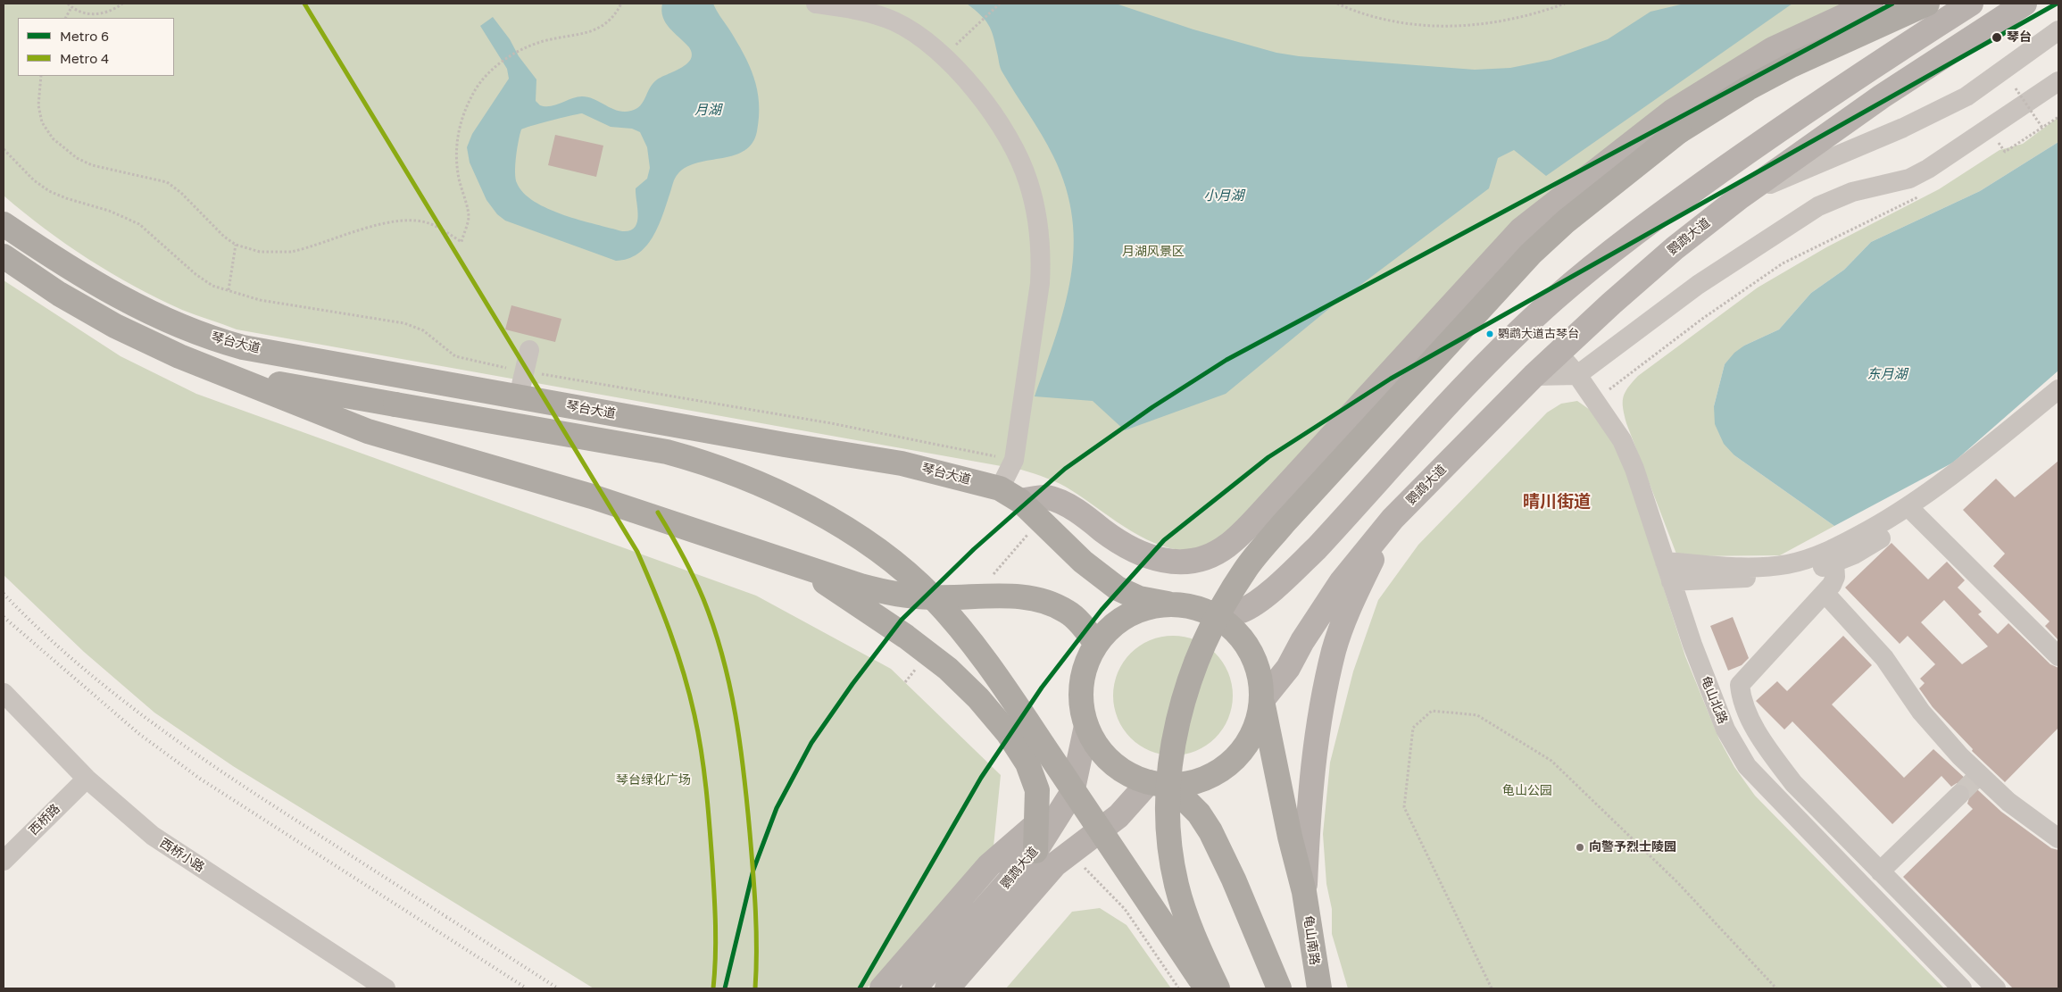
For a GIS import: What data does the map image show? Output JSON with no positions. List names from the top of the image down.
{
  "streets": {
    "highway": ["琴台大道", "龟山南路"],
    "main road": ["鹦鹉大道"],
    "street": ["龟山北路", "西桥路", "西桥小路"]
  },
  "crossings": [
    ["鹦鹉大道", "龟山北路"],
    ["西桥路", "西桥小路"]
  ],
  "districts": ["晴川街道"],
  "water": ["月湖", "小月湖", "东月湖"],
  "parks": ["月湖风景区", "琴台绿化广场", "龟山公园"],
  "places": ["琴台", "鹦鹉大道古琴台", "向警予烈士陵园"],
  "lines": ["metro line 6", "metro line 4"],
  "legend": ["Metro 6", "Metro 4"]
}
